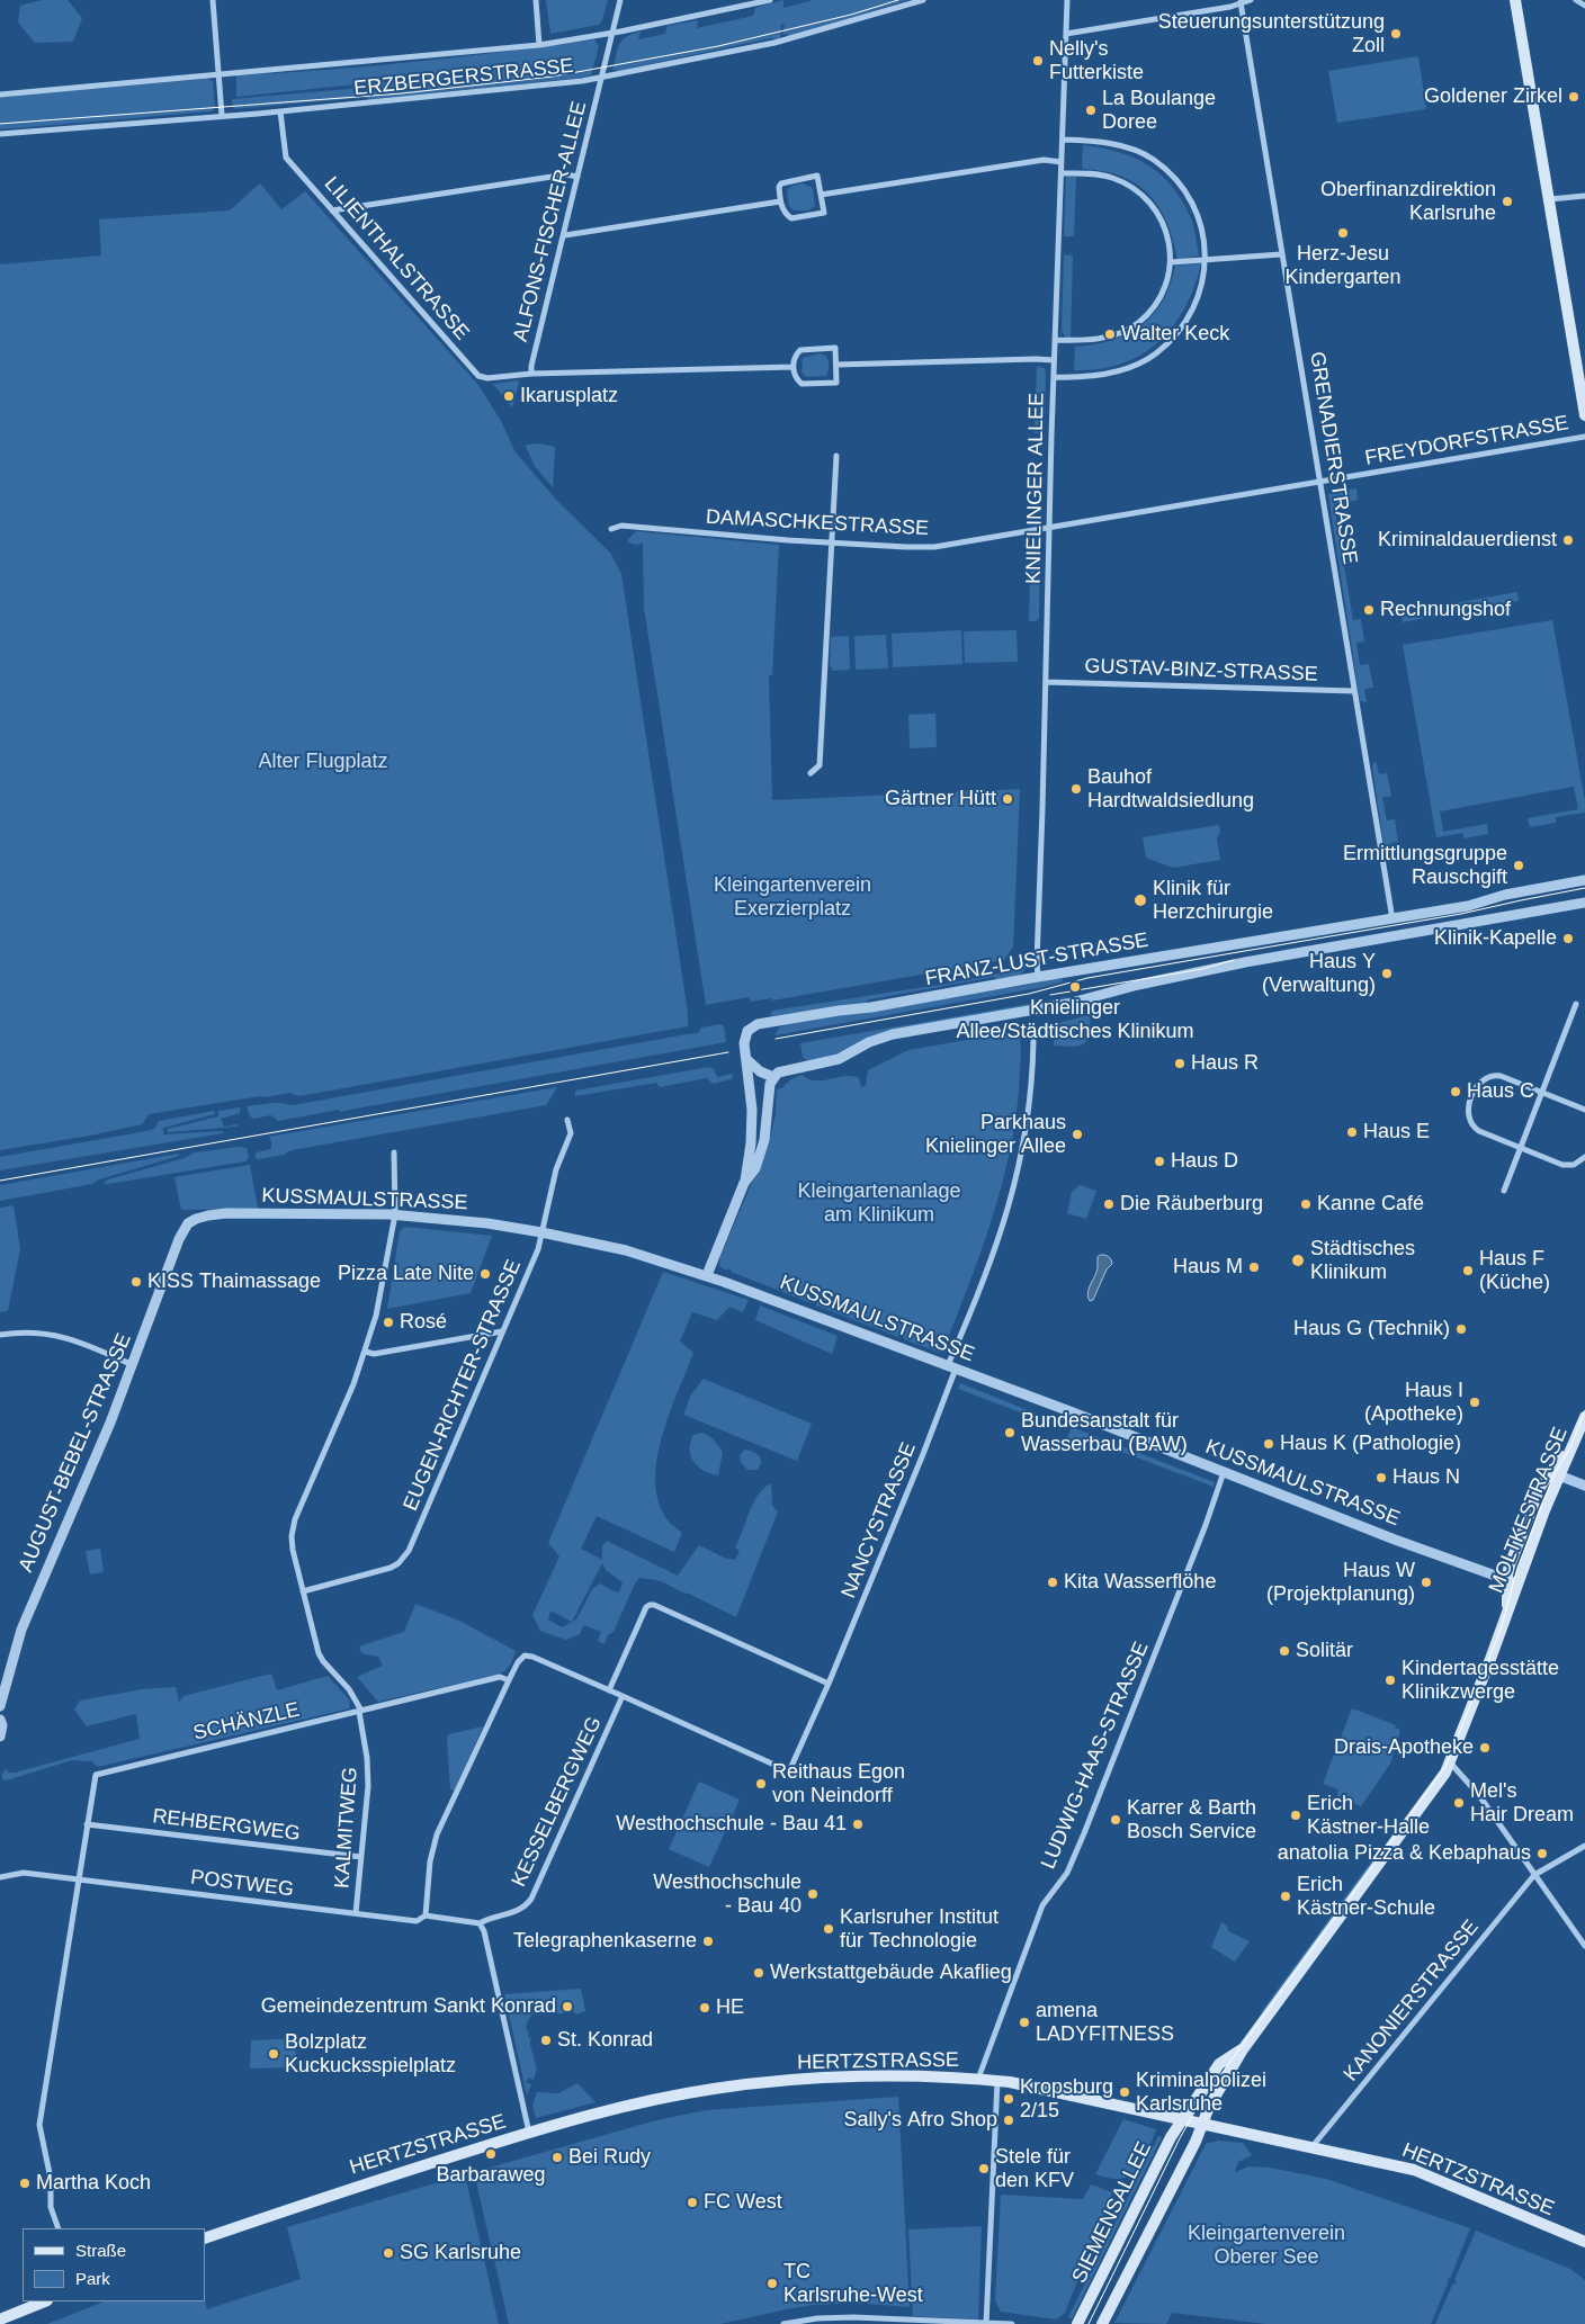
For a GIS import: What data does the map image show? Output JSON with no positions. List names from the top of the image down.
{
  "streets": {
    "main road": ["MOLTKESTRASSE", "HERTZSTRASSE", "SIEMENSALLEE"],
    "street": [
      "ERZBERGERSTRASSE",
      "ALFONS-FISCHER-ALLEE",
      "LILIENTHALSTRASSE",
      "FREYDORFSTRASSE",
      "GRENADIERSTRASSE",
      "KNIELINGER ALLEE",
      "DAMASCHKESTRASSE",
      "GUSTAV-BINZ-STRASSE",
      "FRANZ-LUST-STRASSE",
      "KUSSMAULSTRASSE",
      "EUGEN-RICHTER-STRASSE",
      "AUGUST-BEBEL-STRASSE",
      "NANCYSTRASSE",
      "SCHÄNZLE",
      "LUDWIG-HAAS-STRASSE",
      "KESSELBERGWEG",
      "REHBERGWEG",
      "KALMITWEG",
      "POSTWEG",
      "KANONIERSTRASSE"
    ]
  },
  "crossings": [
    ["ERZBERGERSTRASSE", "ALFONS-FISCHER-ALLEE"],
    ["ERZBERGERSTRASSE", "LILIENTHALSTRASSE"],
    ["ALFONS-FISCHER-ALLEE", "LILIENTHALSTRASSE"],
    ["FREYDORFSTRASSE", "GRENADIERSTRASSE"],
    ["FREYDORFSTRASSE", "DAMASCHKESTRASSE"],
    ["GRENADIERSTRASSE", "DAMASCHKESTRASSE"],
    ["GRENADIERSTRASSE", "GUSTAV-BINZ-STRASSE"],
    ["GRENADIERSTRASSE", "FRANZ-LUST-STRASSE"],
    ["KNIELINGER ALLEE", "DAMASCHKESTRASSE"],
    ["KNIELINGER ALLEE", "GUSTAV-BINZ-STRASSE"],
    ["KNIELINGER ALLEE", "FRANZ-LUST-STRASSE"],
    ["FRANZ-LUST-STRASSE", "KUSSMAULSTRASSE"],
    ["KUSSMAULSTRASSE", "EUGEN-RICHTER-STRASSE"],
    ["KUSSMAULSTRASSE", "AUGUST-BEBEL-STRASSE"],
    ["KUSSMAULSTRASSE", "MOLTKESTRASSE"],
    ["KUSSMAULSTRASSE", "NANCYSTRASSE"],
    ["KUSSMAULSTRASSE", "LUDWIG-HAAS-STRASSE"],
    ["MOLTKESTRASSE", "HERTZSTRASSE"],
    ["MOLTKESTRASSE", "SIEMENSALLEE"],
    ["NANCYSTRASSE", "SCHÄNZLE"],
    ["NANCYSTRASSE", "KESSELBERGWEG"],
    ["SCHÄNZLE", "REHBERGWEG"],
    ["SCHÄNZLE", "KALMITWEG"],
    ["SCHÄNZLE", "POSTWEG"],
    ["LUDWIG-HAAS-STRASSE", "HERTZSTRASSE"],
    ["KESSELBERGWEG", "POSTWEG"],
    ["REHBERGWEG", "KALMITWEG"],
    ["KALMITWEG", "POSTWEG"],
    ["KANONIERSTRASSE", "HERTZSTRASSE"],
    ["HERTZSTRASSE", "SIEMENSALLEE"]
  ],
  "parks": [
    "Alter Flugplatz",
    "Kleingartenverein Exerzierplatz",
    "Kleingartenanlage am Klinikum",
    "Kleingartenverein Oberer See"
  ],
  "places": [
    "Steuerungsunterstützung Zoll",
    "Nelly's Futterkiste",
    "Goldener Zirkel",
    "La Boulange Doree",
    "Oberfinanzdirektion Karlsruhe",
    "Herz-Jesu Kindergarten",
    "Walter Keck",
    "Ikarusplatz",
    "Kriminaldauerdienst",
    "Rechnungshof",
    "Bauhof Hardtwaldsiedlung",
    "Gärtner Hütt",
    "Ermittlungsgruppe Rauschgift",
    "Klinik für Herzchirurgie",
    "Klinik-Kapelle",
    "Haus Y (Verwaltung)",
    "Knielinger Allee/Städtisches Klinikum",
    "Haus R",
    "Haus C",
    "Haus E",
    "Parkhaus Knielinger Allee",
    "Haus D",
    "Die Räuberburg",
    "Kanne Café",
    "Städtisches Klinikum",
    "Haus M",
    "Haus F (Küche)",
    "Pizza Late Nite",
    "KISS Thaimassage",
    "Rosé",
    "Haus G (Technik)",
    "Haus I (Apotheke)",
    "Bundesanstalt für Wasserbau (BAW)",
    "Haus K (Pathologie)",
    "Haus N",
    "Kita Wasserflöhe",
    "Haus W (Projektplanung)",
    "Solitär",
    "Kindertagesstätte Klinikzwerge",
    "Drais-Apotheke",
    "Reithaus Egon von Neindorff",
    "Mel's Hair Dream",
    "Erich Kästner-Halle",
    "Karrer & Barth Bosch Service",
    "Westhochschule - Bau 41",
    "anatolia Pizza & Kebaphaus",
    "Westhochschule - Bau 40",
    "Erich Kästner-Schule",
    "Karlsruher Institut für Technologie",
    "Telegraphenkaserne",
    "Werkstattgebäude Akaflieg",
    "Gemeindezentrum Sankt Konrad",
    "HE",
    "amena LADYFITNESS",
    "St. Konrad",
    "Bolzplatz Kuckucksspielplatz",
    "Kriminalpolizei Karlsruhe",
    "Kropsburg 2/15",
    "Sally's Afro Shop",
    "Barbaraweg",
    "Bei Rudy",
    "Stele für den KFV",
    "Martha Koch",
    "FC West",
    "SG Karlsruhe",
    "TC Karlsruhe-West"
  ],
  "legend": ["Straße", "Park"]
}
